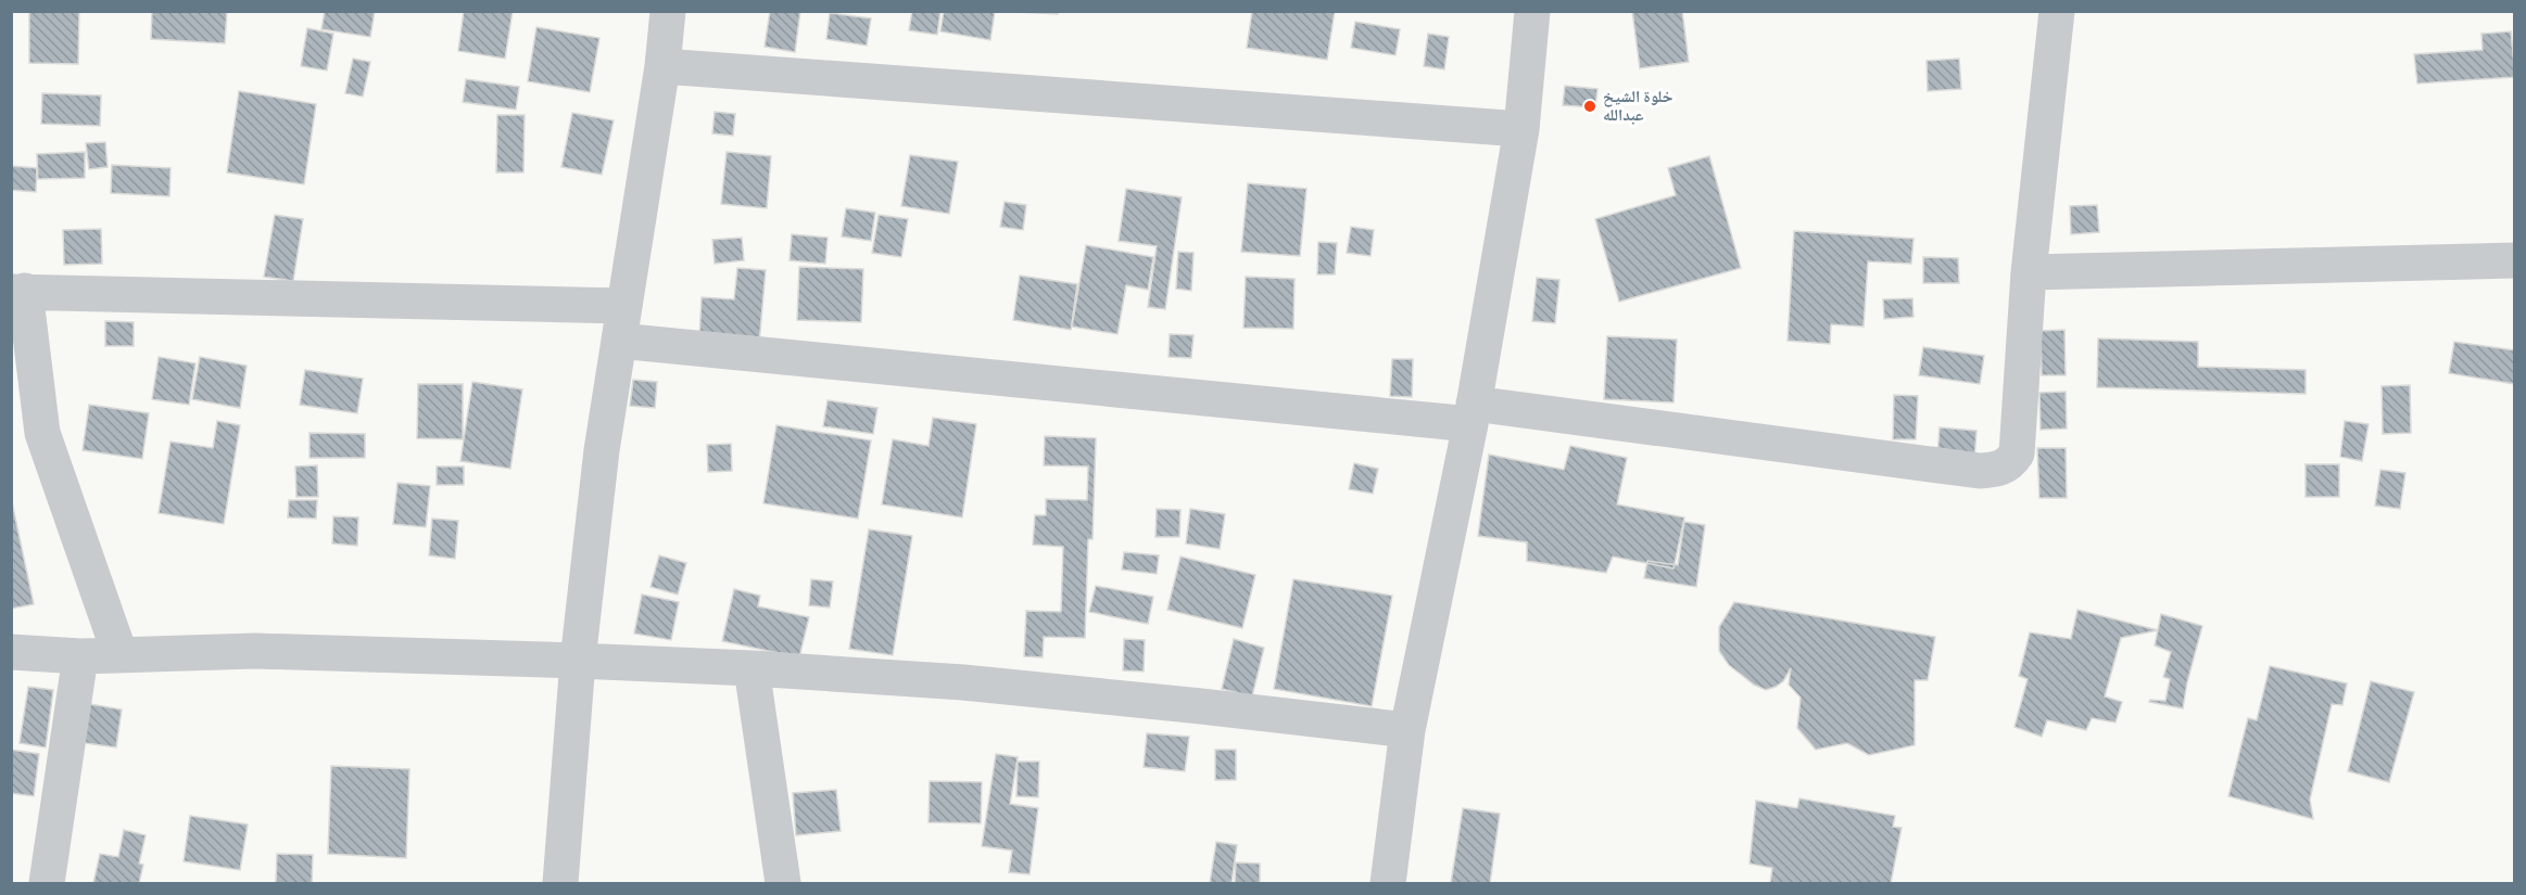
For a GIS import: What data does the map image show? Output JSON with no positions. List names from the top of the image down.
{
  "places": ["خلوة الشيخ عبدالله"]
}
